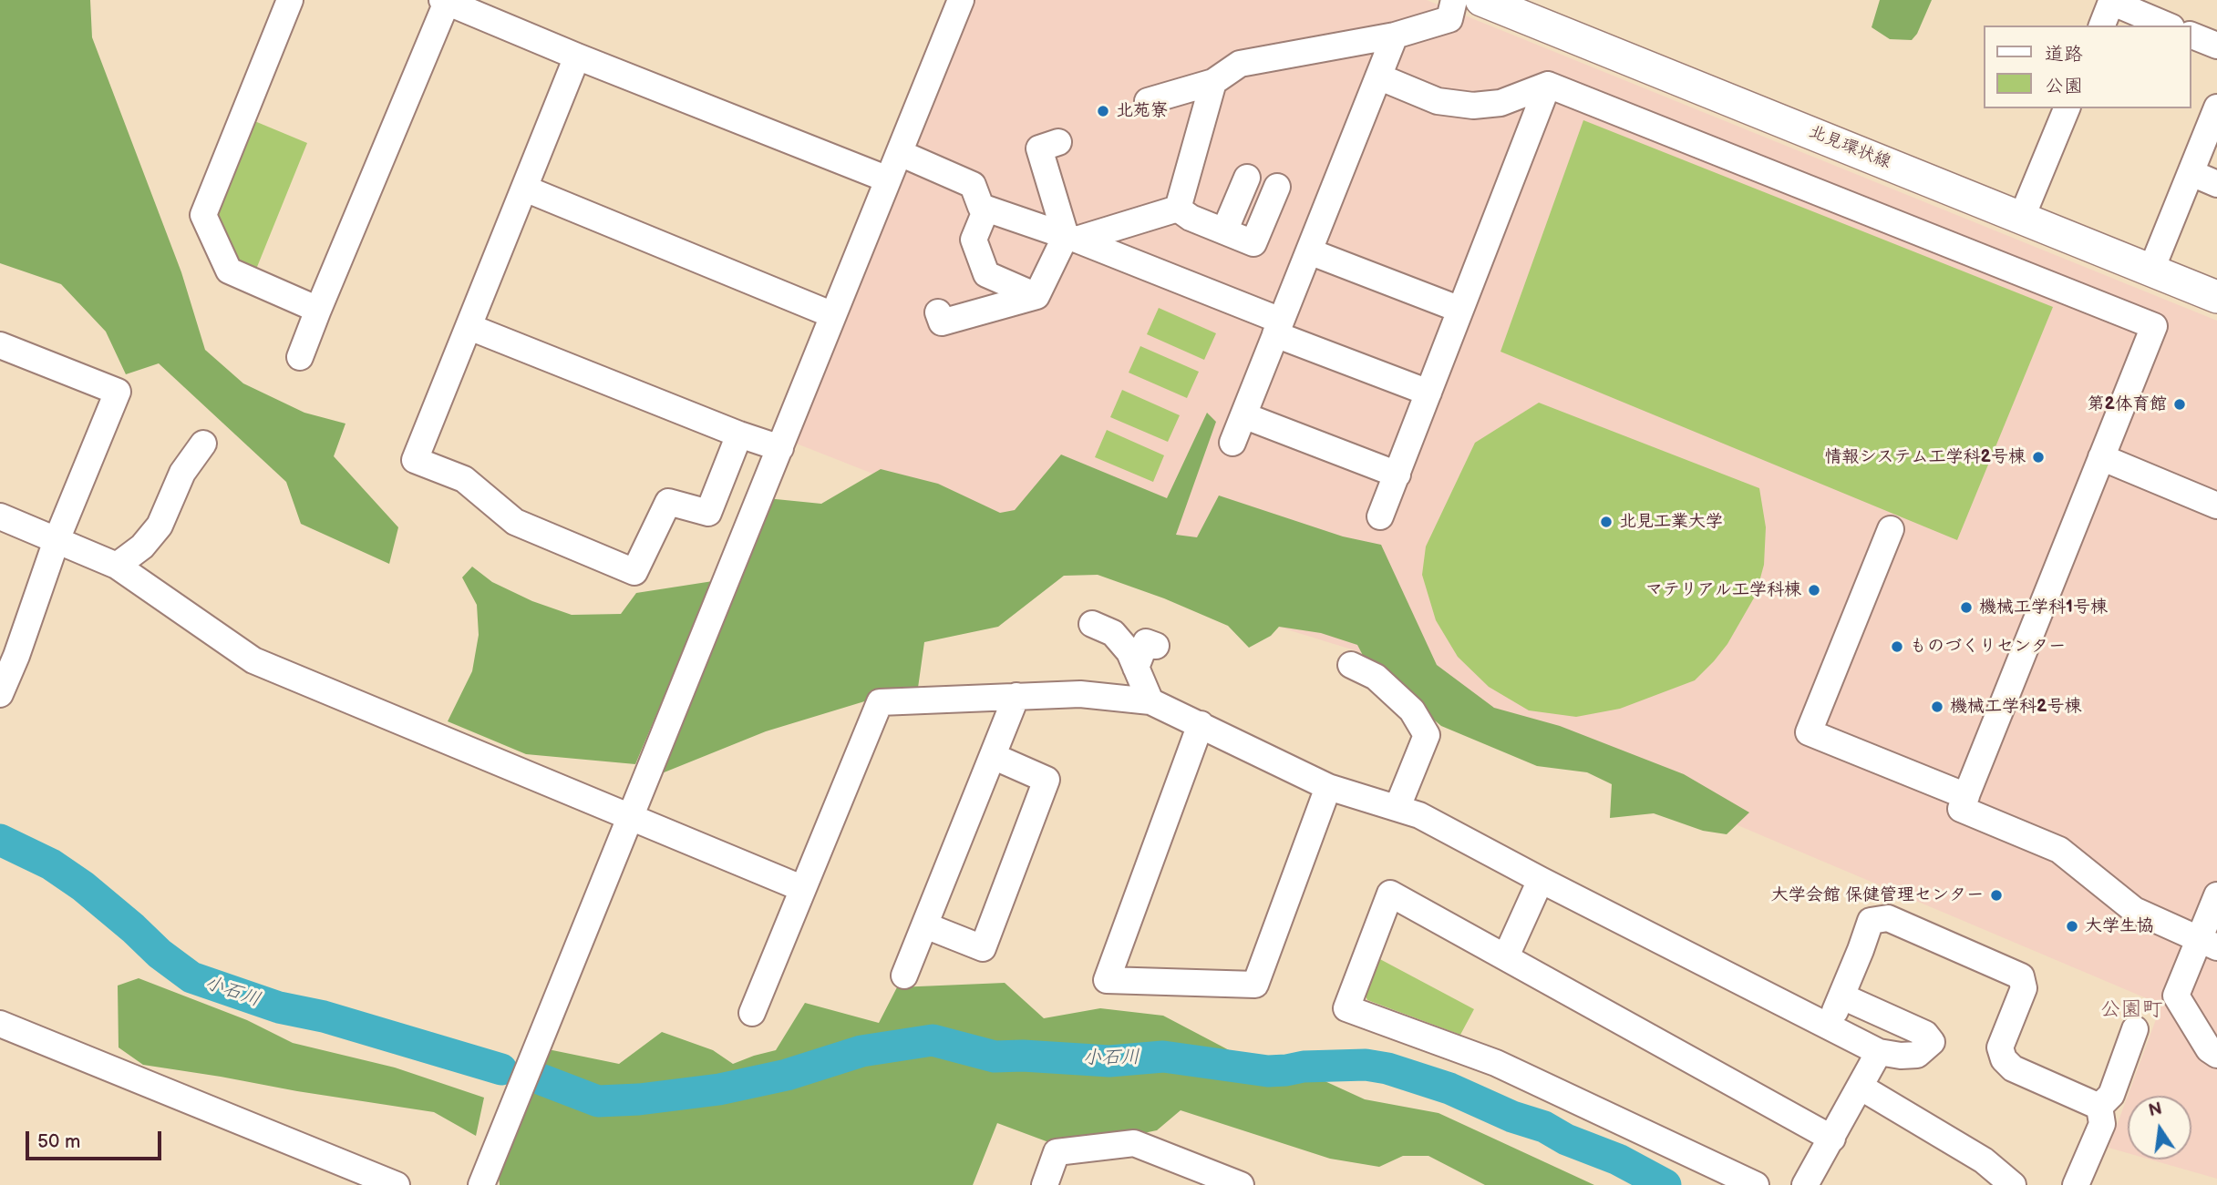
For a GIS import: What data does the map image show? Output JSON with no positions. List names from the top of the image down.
{
  "streets": {
    "main road": ["北見環状線"]
  },
  "districts": ["公園町"],
  "water": ["小石川"],
  "places": [
    "北苑寮",
    "第2体育館",
    "情報システム工学科2号棟",
    "北見工業大学",
    "マテリアル工学科棟",
    "機械工学科1号棟",
    "ものづくりセンター",
    "機械工学科2号棟",
    "大学会館 保健管理センター",
    "大学生協"
  ],
  "legend": ["道路", "公園"],
  "scale_bar": "50 m",
  "north": "top"
}
